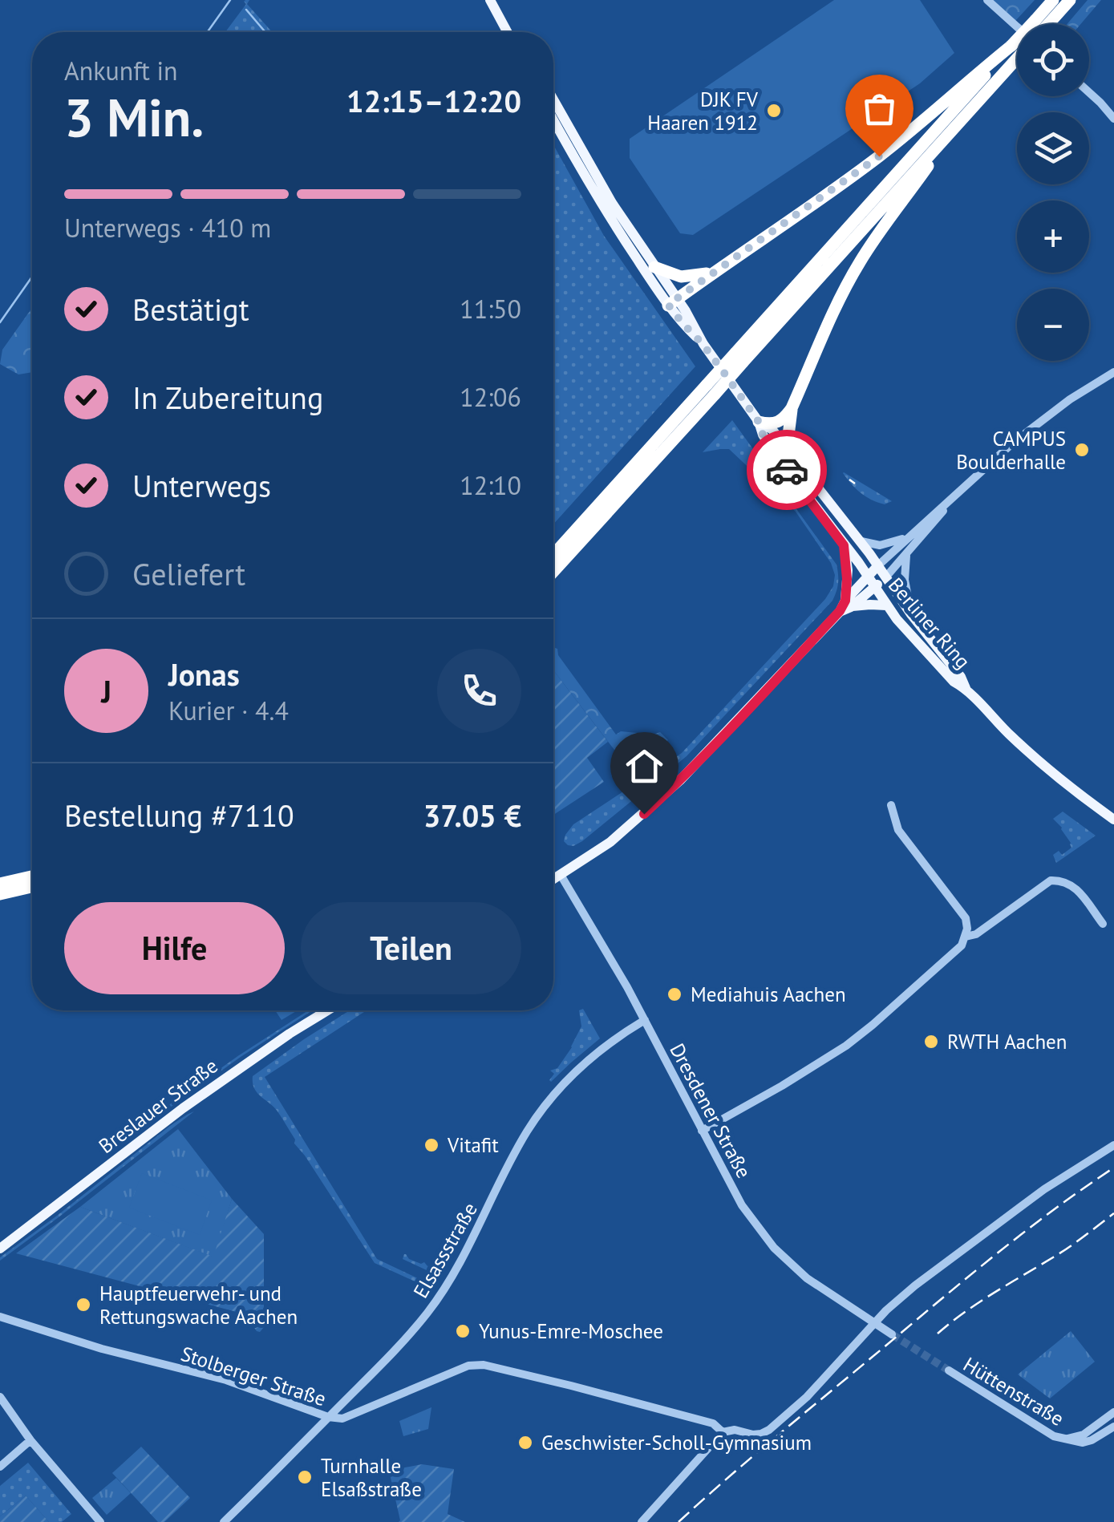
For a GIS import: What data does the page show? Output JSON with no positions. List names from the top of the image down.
{
  "streets": {
    "main road": ["Berliner Ring", "Breslauer Straße"],
    "street": [
      "Dresdener Straße",
      "Elsassstraße",
      "Stolberger Straße",
      "Hüttenstraße"
    ]
  },
  "crossings": [
    ["Dresdener Straße", "Elsassstraße"],
    ["Dresdener Straße", "Stolberger Straße"],
    ["Elsassstraße", "Stolberger Straße"]
  ],
  "places": [
    "DJK FV Haaren 1912",
    "CAMPUS Boulderhalle",
    "Mediahuis Aachen",
    "RWTH Aachen",
    "Vitafit",
    "Hauptfeuerwehr- und Rettungswache Aachen",
    "Yunus-Emre-Moschee",
    "Geschwister-Scholl-Gymnasium",
    "Turnhalle Elsaßstraße"
  ],
  "page": {
    "map_buttons": ["+", "−"],
    "heading": ["3 Min.", "Ankunft in", "12:15–12:20"],
    "panel": [
      "Jonas",
      "Kurier · 4.4",
      "Bestellung #7110",
      "37.05 €"
    ],
    "bar": "Unterwegs · 410 m",
    "list": [
      ["Bestätigt", "11:50"],
      ["In Zubereitung", "12:06"],
      ["Unterwegs", "12:10"],
      "Geliefert"
    ],
    "round": "J",
    "buttons": ["Hilfe", "Teilen"]
  }
}
